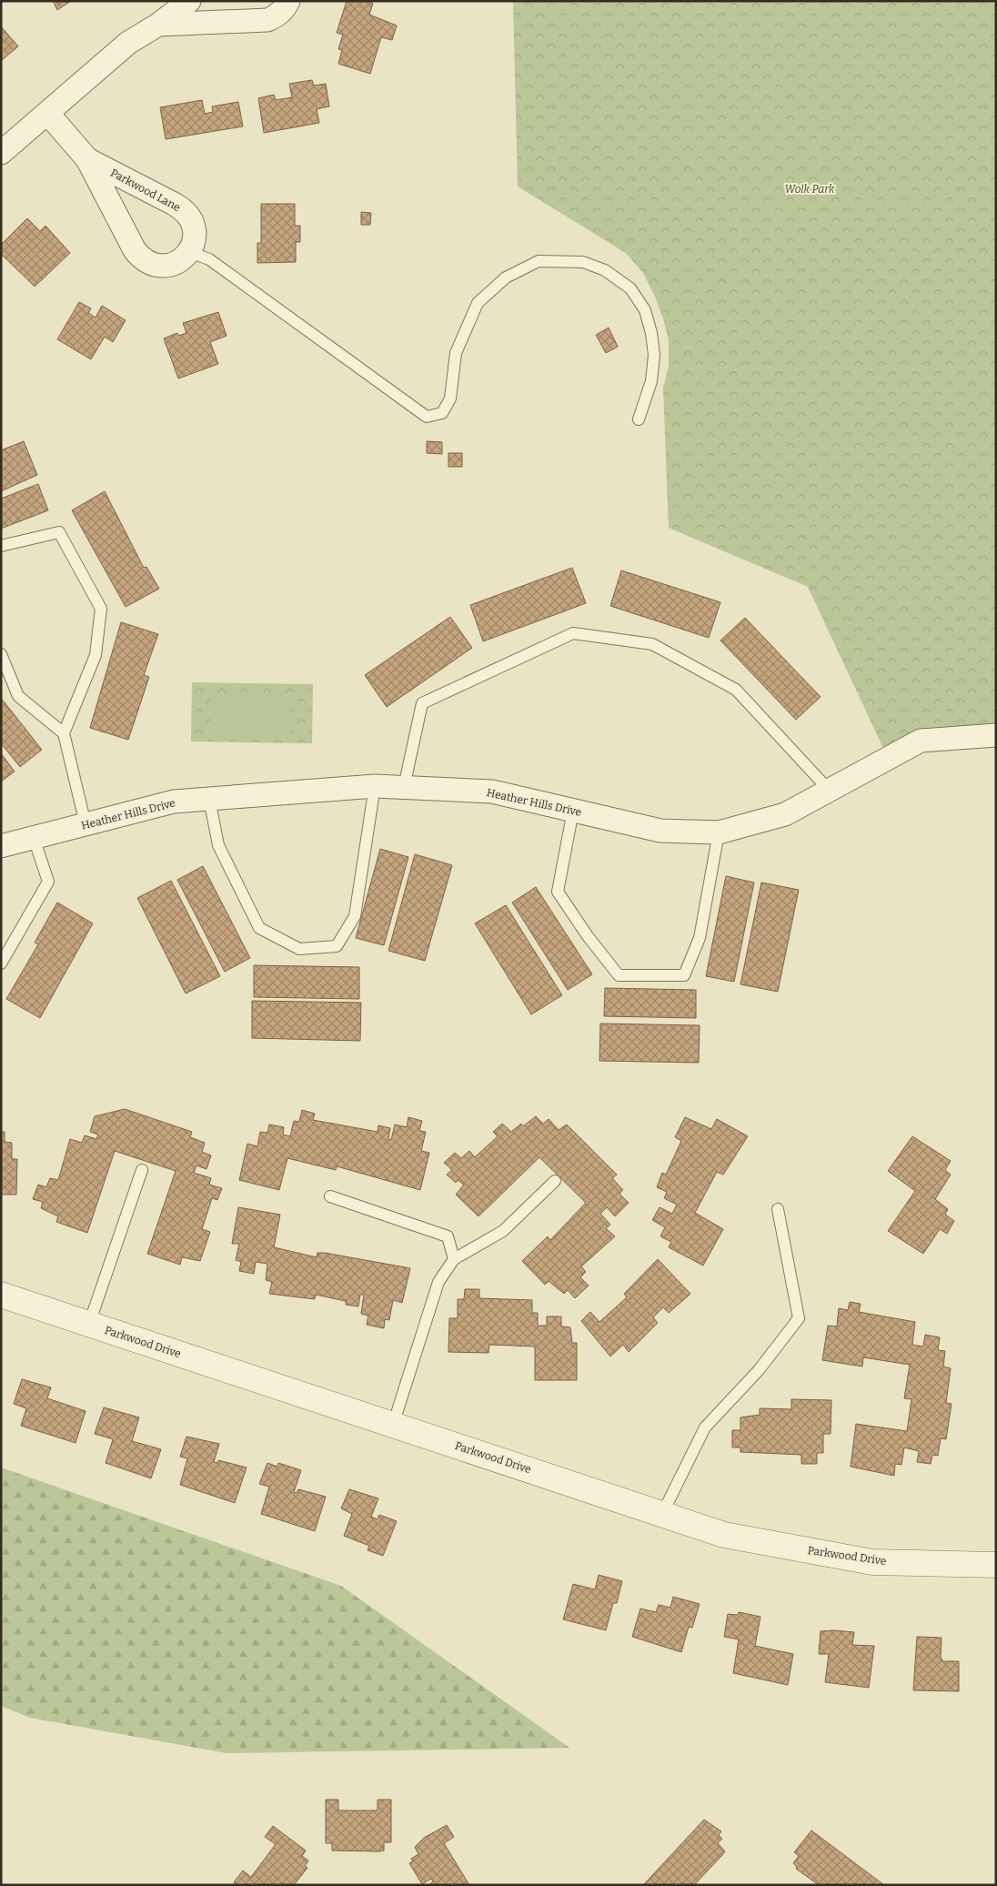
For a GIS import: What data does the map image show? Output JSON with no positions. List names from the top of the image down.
{
  "streets": {
    "street": ["Parkwood Lane", "Heather Hills Drive", "Parkwood Drive"]
  },
  "parks": ["Wolk Park"]
}
